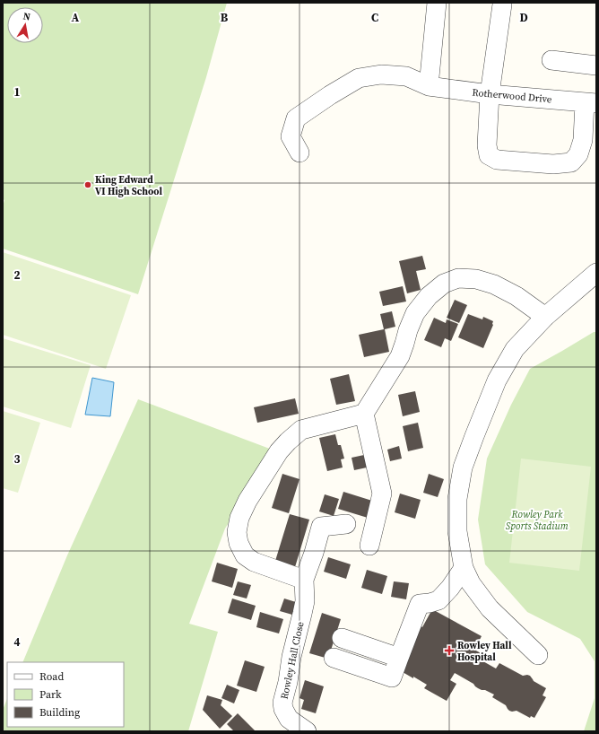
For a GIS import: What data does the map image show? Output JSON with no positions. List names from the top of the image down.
{
  "streets": {
    "street": ["Rotherwood Drive", "Rowley Hall Close"]
  },
  "parks": ["Rowley Park Sports Stadium"],
  "places": {
    "other": ["King Edward VI High School"],
    "health": ["Rowley Hall Hospital"]
  },
  "legend": ["Road", "Park", "Building"],
  "north": "top",
  "grid": {
    "columns": [
      "A",
      "B",
      "C",
      "D"
    ],
    "rows": [
      "1",
      "2",
      "3",
      "4"
    ]
  }
}
